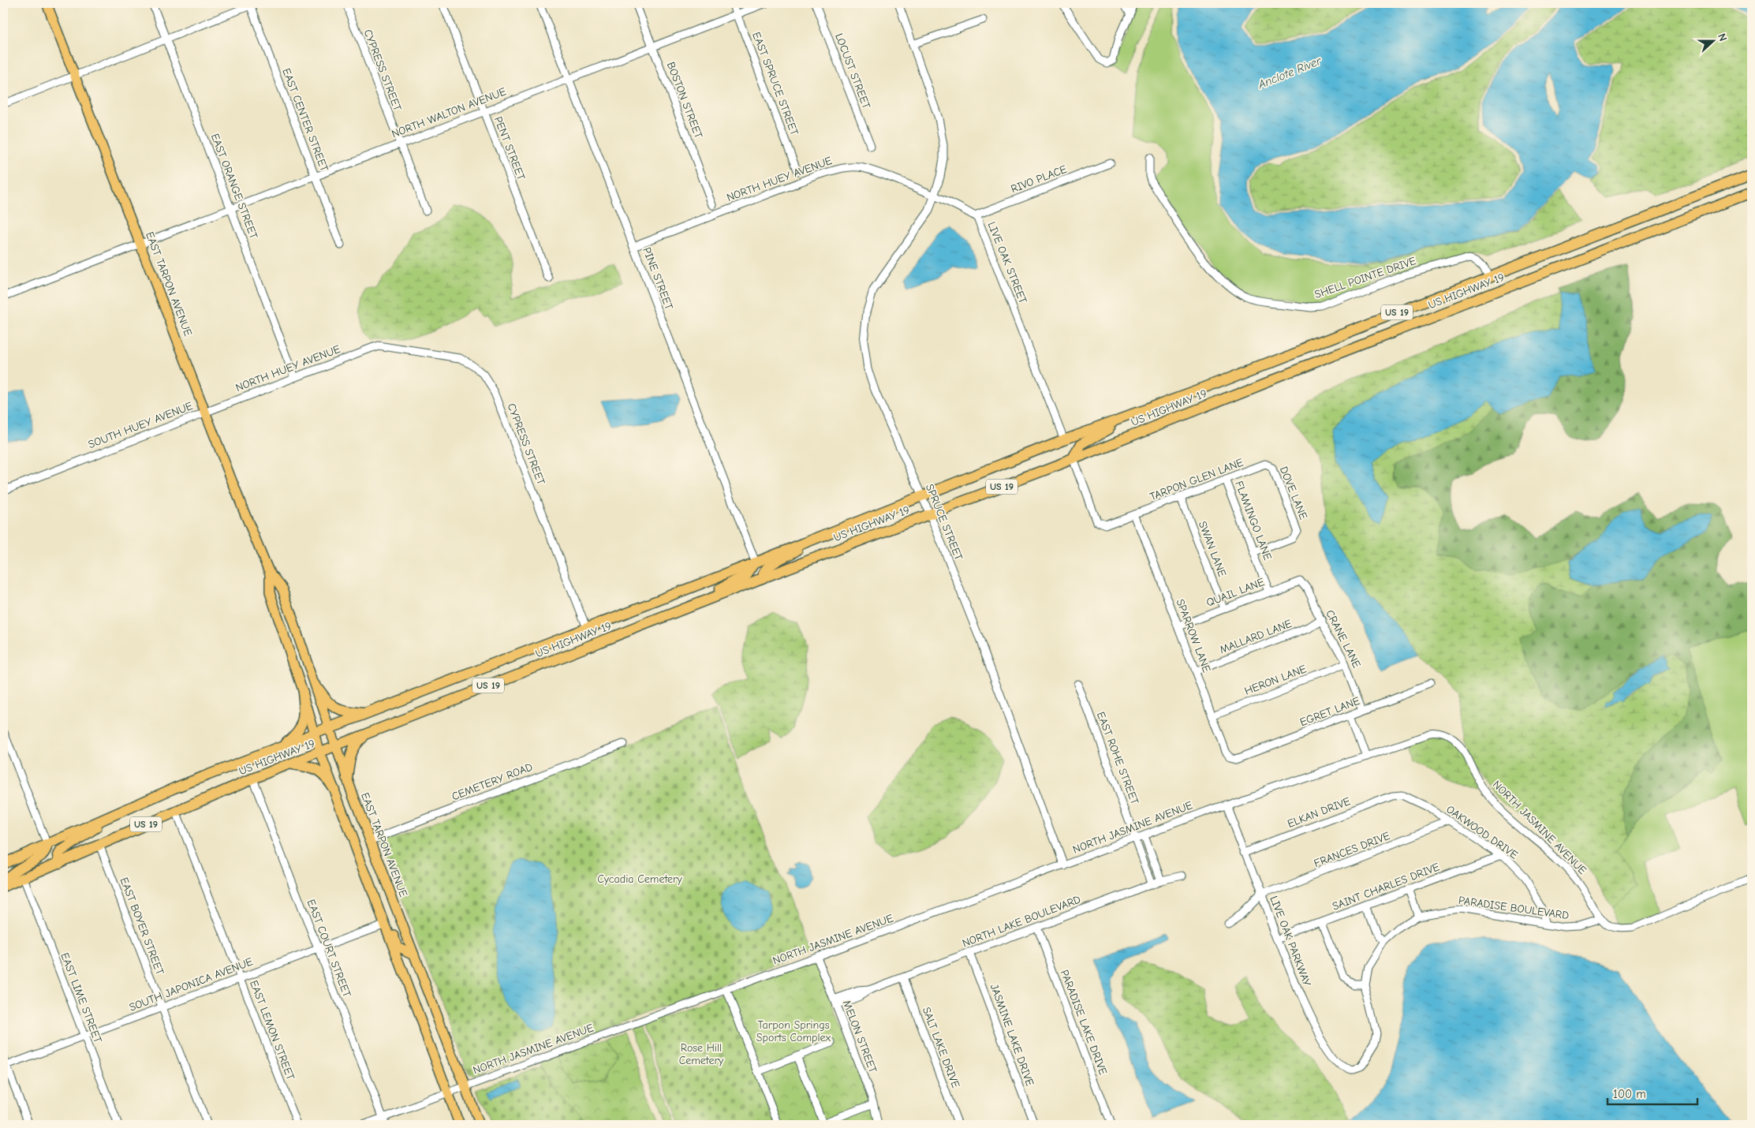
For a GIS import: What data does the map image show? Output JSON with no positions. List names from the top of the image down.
{
  "streets": {
    "highway": ["US HIGHWAY 19", "US 19"],
    "main road": ["EAST TARPON AVENUE"],
    "street": [
      "CYPRESS STREET",
      "LOCUST STREET",
      "EAST SPRUCE STREET",
      "BOSTON STREET",
      "NORTH WALTON AVENUE",
      "EAST CENTER STREET",
      "PENT STREET",
      "NORTH HUEY AVENUE",
      "RIVO PLACE",
      "EAST ORANGE STREET",
      "LIVE OAK STREET",
      "SHELL POINTE DRIVE",
      "PINE STREET",
      "SOUTH HUEY AVENUE",
      "TARPON GLEN LANE",
      "DOVE LANE",
      "FLAMINGO LANE",
      "SPRUCE STREET",
      "SWAN LANE",
      "QUAIL LANE",
      "SPARROW LANE",
      "MALLARD LANE",
      "CRANE LANE",
      "HERON LANE",
      "EGRET LANE",
      "EAST ROHE STREET",
      "CEMETERY ROAD",
      "ELKAN DRIVE",
      "NORTH JASMINE AVENUE",
      "OAKWOOD DRIVE",
      "FRANCES DRIVE",
      "SAINT CHARLES DRIVE",
      "PARADISE BOULEVARD",
      "NORTH LAKE BOULEVARD",
      "EAST BOYER STREET",
      "LIVE OAK PARKWAY",
      "EAST COURT STREET",
      "SOUTH JAPONICA AVENUE",
      "EAST LIME STREET",
      "PARADISE LAKE DRIVE",
      "EAST LEMON STREET",
      "JASMINE LAKE DRIVE",
      "MELON STREET",
      "SALT LAKE DRIVE"
    ]
  },
  "crossings": [
    ["CYPRESS STREET", "NORTH WALTON AVENUE"],
    ["CYPRESS STREET", "NORTH HUEY AVENUE"],
    ["CYPRESS STREET", "US HIGHWAY 19"],
    ["EAST SPRUCE STREET", "NORTH WALTON AVENUE"],
    ["BOSTON STREET", "NORTH WALTON AVENUE"],
    ["NORTH WALTON AVENUE", "EAST CENTER STREET"],
    ["NORTH WALTON AVENUE", "PENT STREET"],
    ["NORTH WALTON AVENUE", "EAST ORANGE STREET"],
    ["NORTH WALTON AVENUE", "PINE STREET"],
    ["NORTH WALTON AVENUE", "EAST TARPON AVENUE"],
    ["NORTH HUEY AVENUE", "EAST ORANGE STREET"],
    ["NORTH HUEY AVENUE", "LIVE OAK STREET"],
    ["NORTH HUEY AVENUE", "PINE STREET"],
    ["NORTH HUEY AVENUE", "EAST TARPON AVENUE"],
    ["NORTH HUEY AVENUE", "SOUTH HUEY AVENUE"],
    ["NORTH HUEY AVENUE", "SPRUCE STREET"],
    ["RIVO PLACE", "LIVE OAK STREET"],
    ["LIVE OAK STREET", "US HIGHWAY 19"],
    ["LIVE OAK STREET", "SPRUCE STREET"],
    ["SHELL POINTE DRIVE", "US HIGHWAY 19"],
    ["PINE STREET", "US HIGHWAY 19"],
    ["EAST TARPON AVENUE", "US HIGHWAY 19"],
    ["EAST TARPON AVENUE", "SOUTH HUEY AVENUE"],
    ["EAST TARPON AVENUE", "CEMETERY ROAD"],
    ["EAST TARPON AVENUE", "NORTH JASMINE AVENUE"],
    ["EAST TARPON AVENUE", "SOUTH JAPONICA AVENUE"],
    ["US HIGHWAY 19", "TARPON GLEN LANE"],
    ["US HIGHWAY 19", "SPRUCE STREET"],
    ["US HIGHWAY 19", "EAST BOYER STREET"],
    ["US HIGHWAY 19", "EAST COURT STREET"],
    ["US HIGHWAY 19", "EAST LIME STREET"],
    ["US HIGHWAY 19", "EAST LEMON STREET"],
    ["TARPON GLEN LANE", "DOVE LANE"],
    ["TARPON GLEN LANE", "FLAMINGO LANE"],
    ["TARPON GLEN LANE", "SWAN LANE"],
    ["TARPON GLEN LANE", "SPARROW LANE"],
    ["DOVE LANE", "FLAMINGO LANE"],
    ["FLAMINGO LANE", "QUAIL LANE"],
    ["SPRUCE STREET", "NORTH JASMINE AVENUE"],
    ["SWAN LANE", "QUAIL LANE"],
    ["QUAIL LANE", "SPARROW LANE"],
    ["QUAIL LANE", "CRANE LANE"],
    ["SPARROW LANE", "MALLARD LANE"],
    ["SPARROW LANE", "HERON LANE"],
    ["SPARROW LANE", "EGRET LANE"],
    ["MALLARD LANE", "CRANE LANE"],
    ["CRANE LANE", "HERON LANE"],
    ["CRANE LANE", "EGRET LANE"],
    ["EAST ROHE STREET", "NORTH JASMINE AVENUE"],
    ["EAST ROHE STREET", "NORTH LAKE BOULEVARD"],
    ["ELKAN DRIVE", "OAKWOOD DRIVE"],
    ["ELKAN DRIVE", "LIVE OAK PARKWAY"],
    ["NORTH JASMINE AVENUE", "PARADISE BOULEVARD"],
    ["NORTH JASMINE AVENUE", "LIVE OAK PARKWAY"],
    ["NORTH JASMINE AVENUE", "EAST COURT STREET"],
    ["NORTH JASMINE AVENUE", "MELON STREET"],
    ["OAKWOOD DRIVE", "FRANCES DRIVE"],
    ["OAKWOOD DRIVE", "SAINT CHARLES DRIVE"],
    ["OAKWOOD DRIVE", "PARADISE BOULEVARD"],
    ["FRANCES DRIVE", "LIVE OAK PARKWAY"],
    ["SAINT CHARLES DRIVE", "LIVE OAK PARKWAY"],
    ["PARADISE BOULEVARD", "LIVE OAK PARKWAY"],
    ["NORTH LAKE BOULEVARD", "PARADISE LAKE DRIVE"],
    ["NORTH LAKE BOULEVARD", "JASMINE LAKE DRIVE"],
    ["NORTH LAKE BOULEVARD", "MELON STREET"],
    ["NORTH LAKE BOULEVARD", "SALT LAKE DRIVE"],
    ["EAST BOYER STREET", "SOUTH JAPONICA AVENUE"],
    ["EAST COURT STREET", "SOUTH JAPONICA AVENUE"],
    ["SOUTH JAPONICA AVENUE", "EAST LIME STREET"],
    ["SOUTH JAPONICA AVENUE", "EAST LEMON STREET"]
  ],
  "water": ["Anclote River"],
  "parks": ["Cycadia Cemetery", "Tarpon Springs Sports Complex", "Rose Hill Cemetery"],
  "scale_bar": "100 m",
  "north": "right"
}
